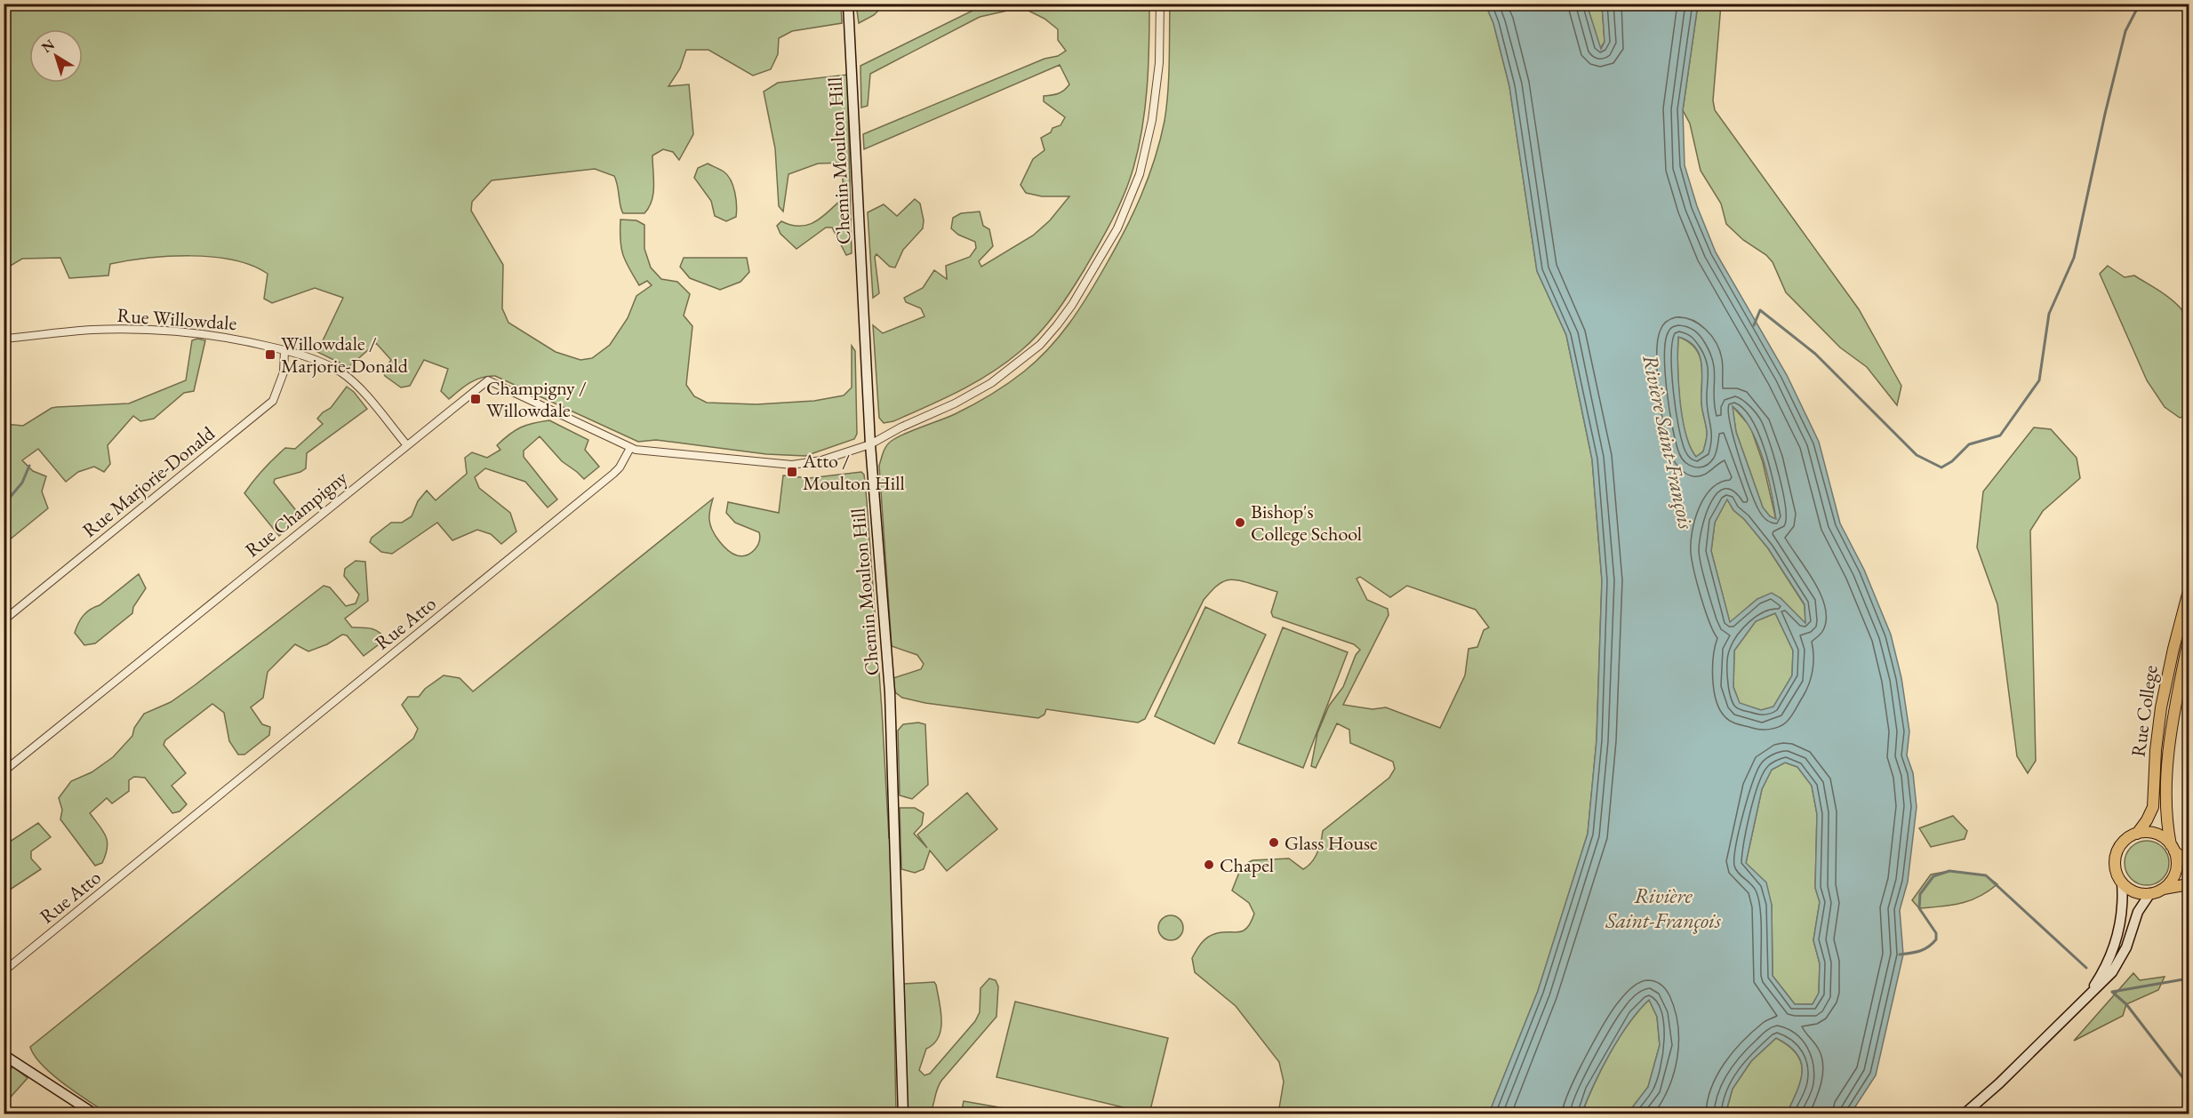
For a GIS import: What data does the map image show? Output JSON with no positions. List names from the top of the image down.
{
  "streets": {
    "main road": ["Rue College"],
    "street": [
      "Chemin Moulton Hill",
      "Rue Willowdale",
      "Rue Marjorie-Donald",
      "Rue Champigny",
      "Rue Atto"
    ]
  },
  "crossings": [
    ["Rue Willowdale", "Rue Marjorie-Donald"],
    ["Rue Willowdale", "Rue Champigny"],
    ["Rue Champigny", "Rue Atto"]
  ],
  "water": ["Rivière Saint-François"],
  "places": {
    "transit": ["Willowdale / Marjorie-Donald", "Champigny / Willowdale", "Atto / Moulton Hill"],
    "other": ["Bishop's College School", "Glass House", "Chapel"]
  },
  "north": "top left"
}
